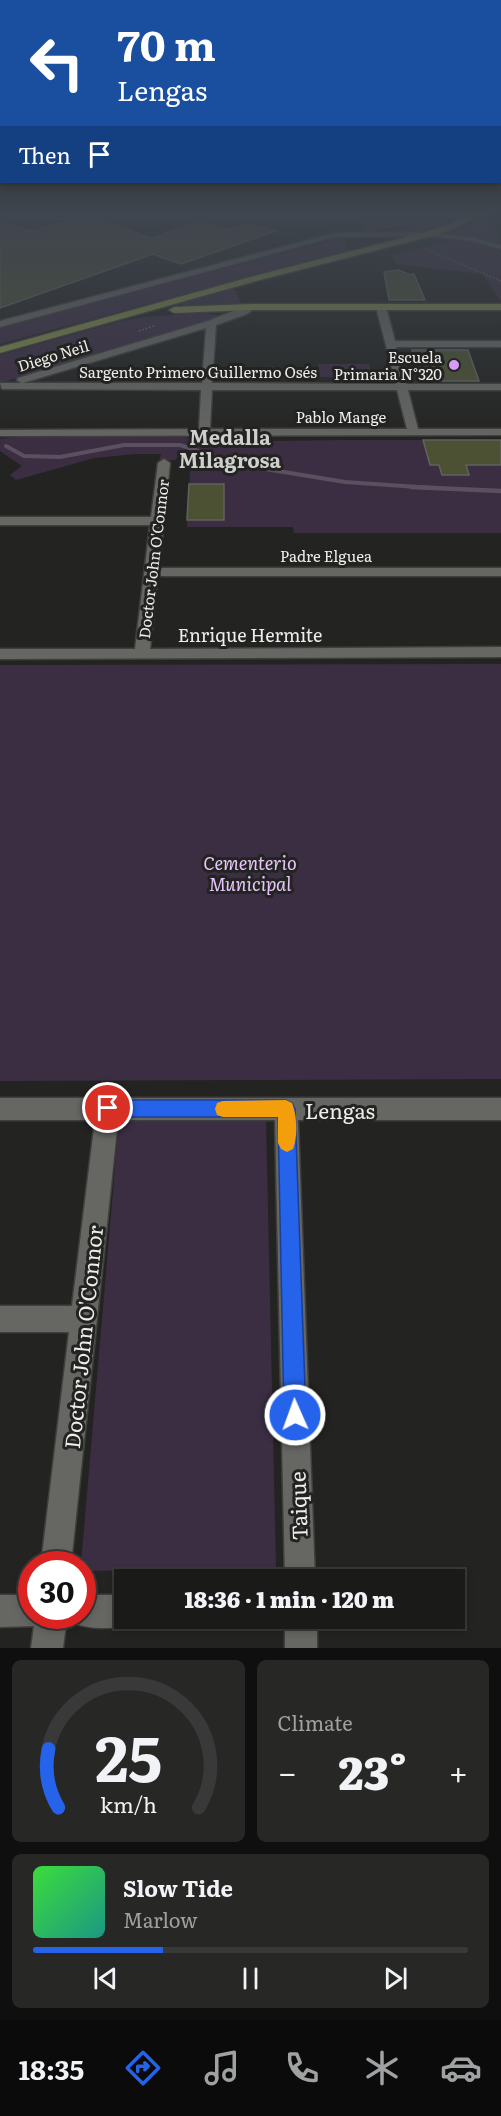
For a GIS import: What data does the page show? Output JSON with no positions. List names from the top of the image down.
{
  "streets": {
    "street": [
      "Diego Neil",
      "Sargento Primero Guillermo Osés",
      "Pablo Mange",
      "Padre Elguea",
      "Doctor John O'Connor",
      "Enrique Hermite",
      "Lengas",
      "Taique"
    ]
  },
  "crossings": [
    ["Diego Neil", "Sargento Primero Guillermo Osés"],
    ["Padre Elguea", "Doctor John O'Connor"],
    ["Doctor John O'Connor", "Enrique Hermite"],
    ["Doctor John O'Connor", "Lengas"],
    ["Lengas", "Taique"]
  ],
  "districts": ["Medalla Milagrosa"],
  "parks": ["Cementerio Municipal"],
  "places": ["Escuela Primaria N°320"],
  "page": {
    "turn": ["70 m", "Lengas"],
    "then": "Then",
    "limit": "30",
    "trip": "18:36 · 1 min · 120 m",
    "tile": "Climate",
    "heat": ["−", "23°", "+"],
    "song": ["Slow Tide", "Marlow"],
    "tabs": "18:35",
    "gauge": ["25", "km/h"]
  }
}
